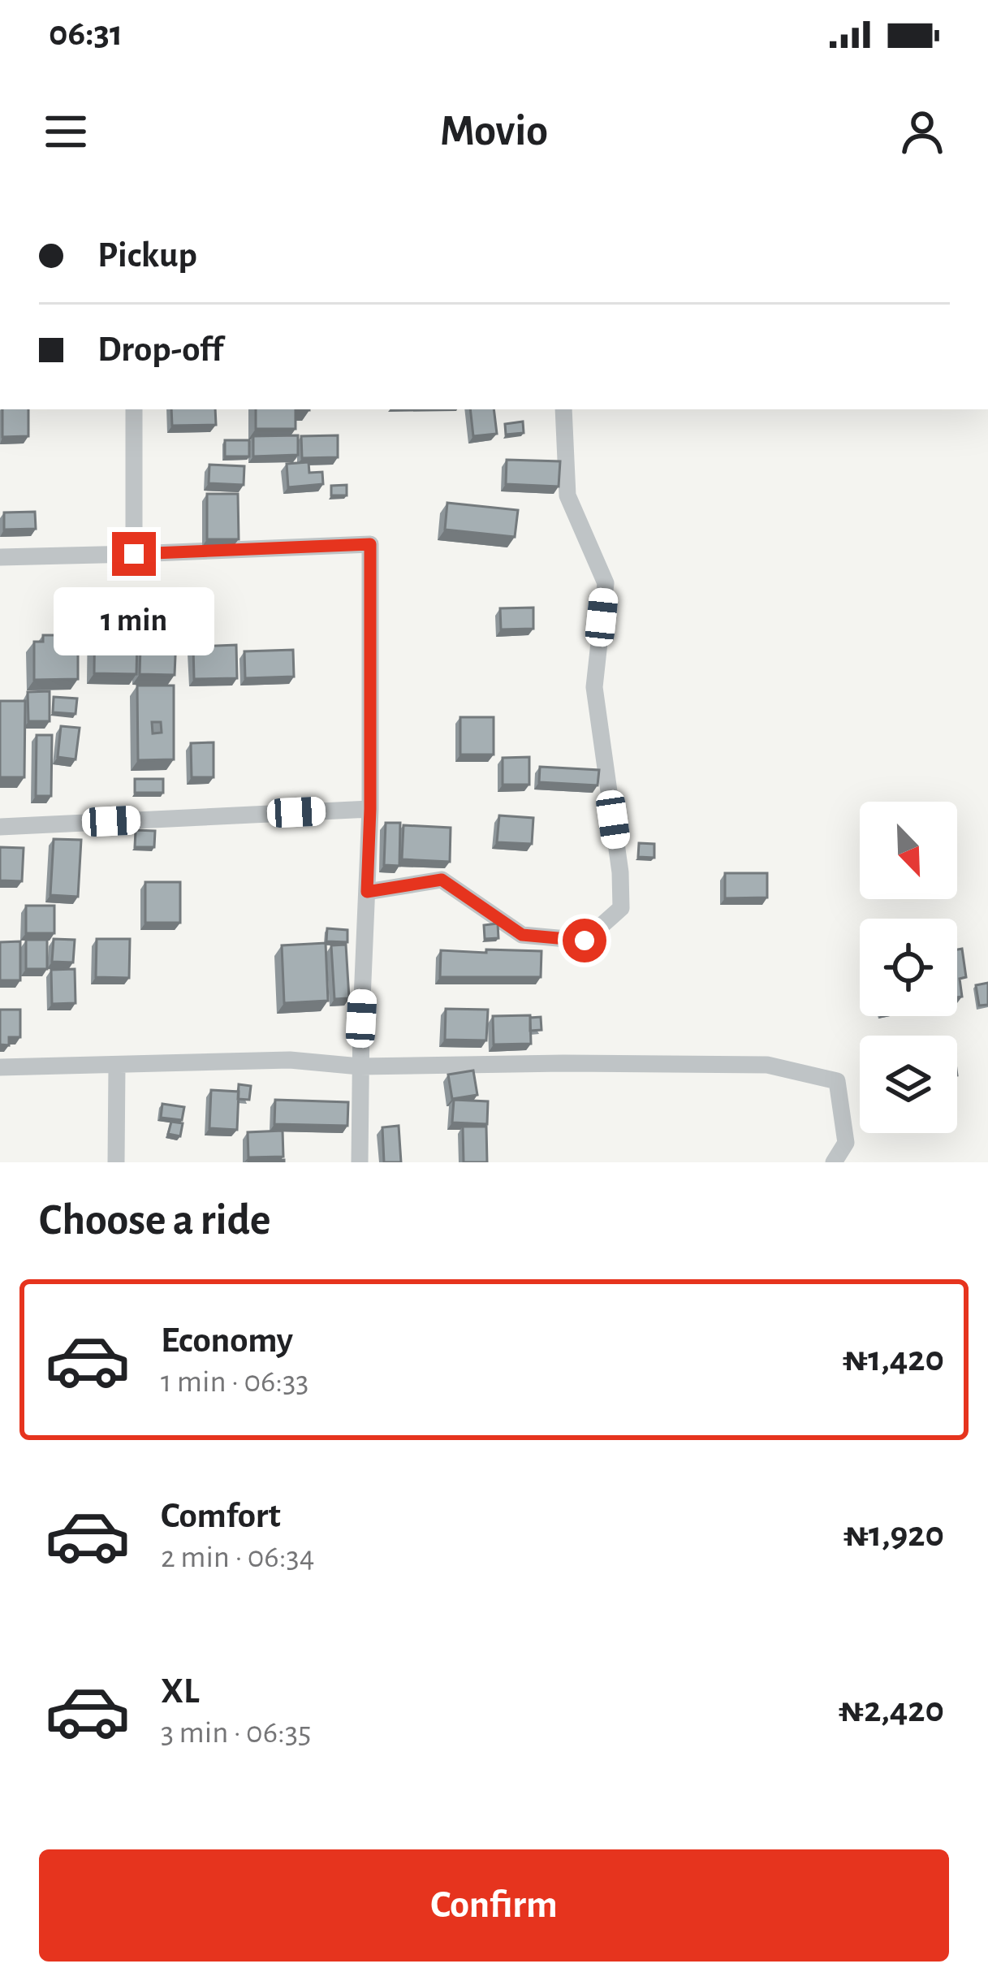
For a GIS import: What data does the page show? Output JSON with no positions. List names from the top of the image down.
{
  "north": "bottom right",
  "page": {
    "status": "06:31",
    "header": "Movio",
    "banner": ["Pickup", "Drop-off"],
    "bubble": "1 min",
    "heading": "Choose a ride",
    "list": [
      {
        "name": "Economy",
        "note": "1 min · 06:33",
        "value": "₦1,420"
      },
      {
        "name": "Comfort",
        "note": "2 min · 06:34",
        "value": "₦1,920"
      },
      {
        "name": "XL",
        "note": "3 min · 06:35",
        "value": "₦2,420"
      }
    ],
    "buttons": "Confirm"
  }
}
